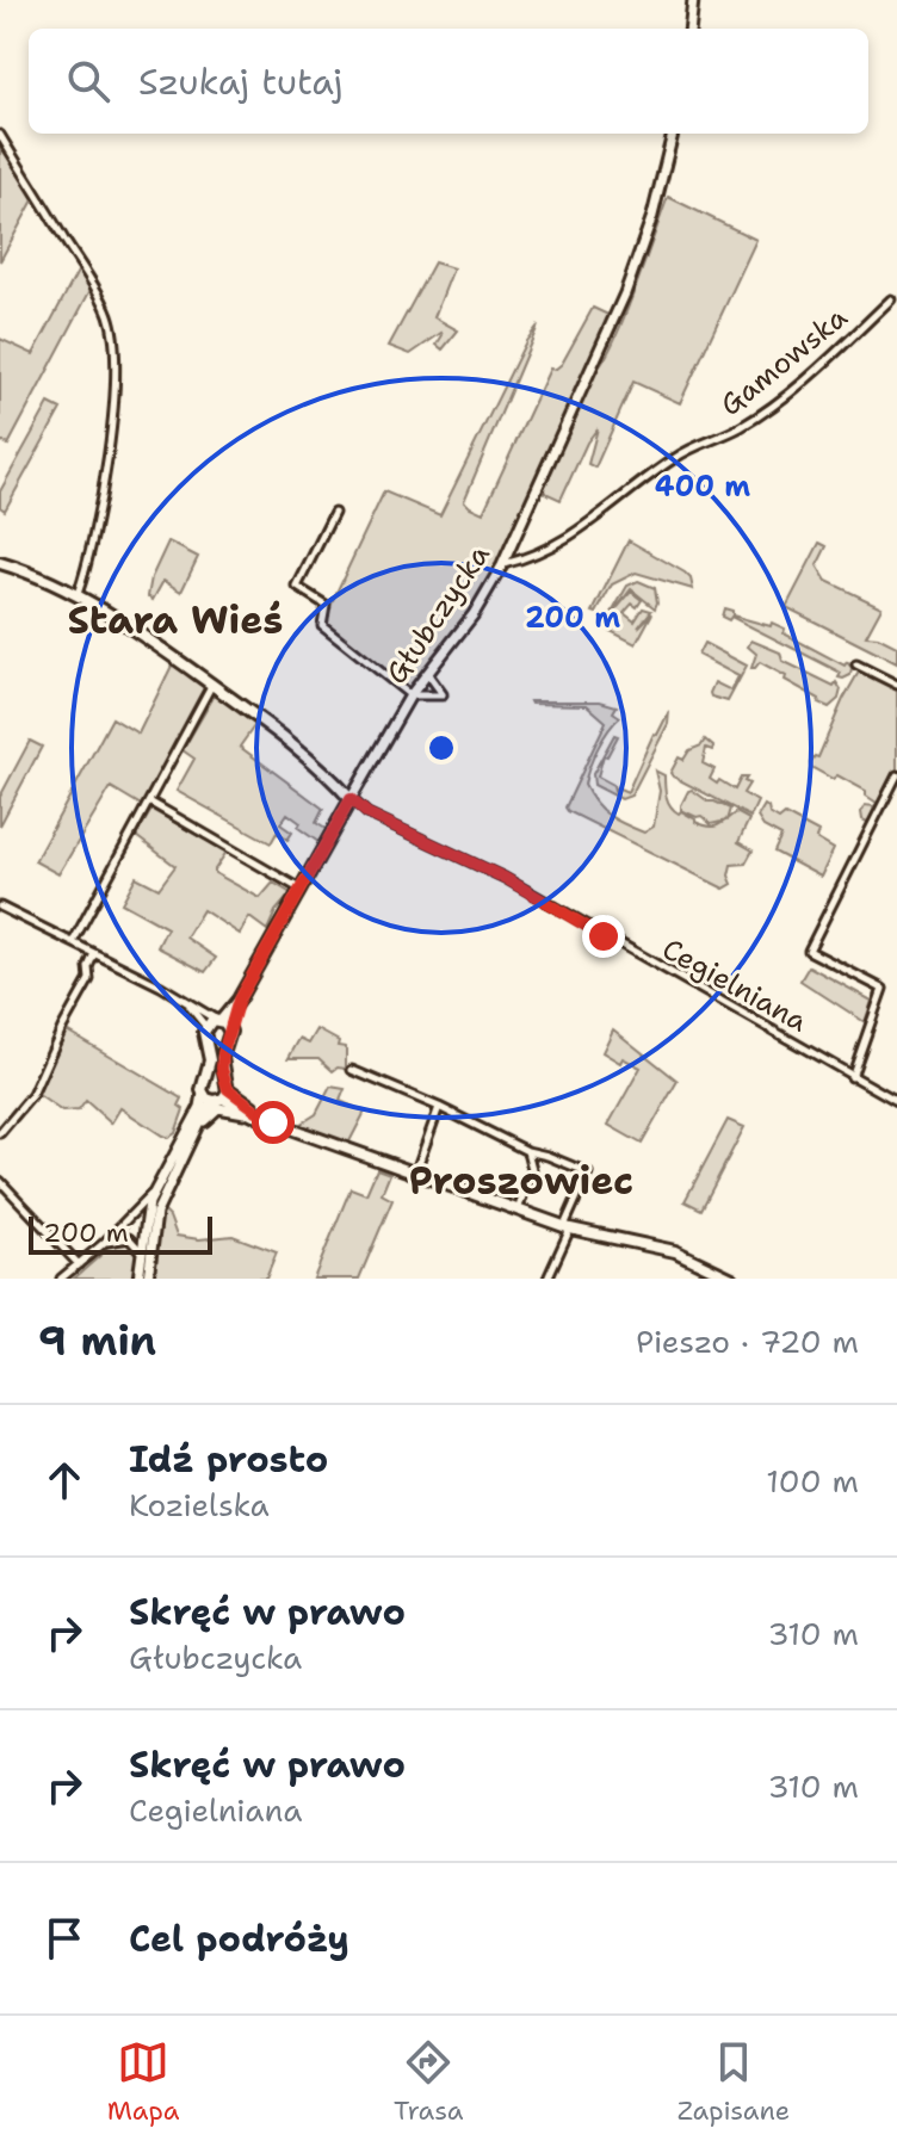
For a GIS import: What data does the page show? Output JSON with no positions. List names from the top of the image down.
{
  "streets": {
    "main road": ["Głubczycka"],
    "street": ["Gamowska", "Cegielniana"]
  },
  "crossings": [
    ["Gamowska", "Głubczycka"],
    ["Głubczycka", "Cegielniana"]
  ],
  "districts": ["Stara Wieś", "Proszowiec"],
  "scale_bar": "200 m",
  "page": {
    "search": "Szukaj tutaj",
    "scale": "200 m",
    "heading": ["9 min", "Pieszo · 720 m"],
    "list": [
      ["Idź prosto", "Kozielska", "100 m"],
      ["Skręć w prawo", "Głubczycka", "310 m"],
      ["Skręć w prawo", "Cegielniana", "310 m"],
      "Cel podróży"
    ],
    "nav": ["Mapa", "Trasa", "Zapisane"]
  },
  "rings": ["400 m", "200 m"]
}
